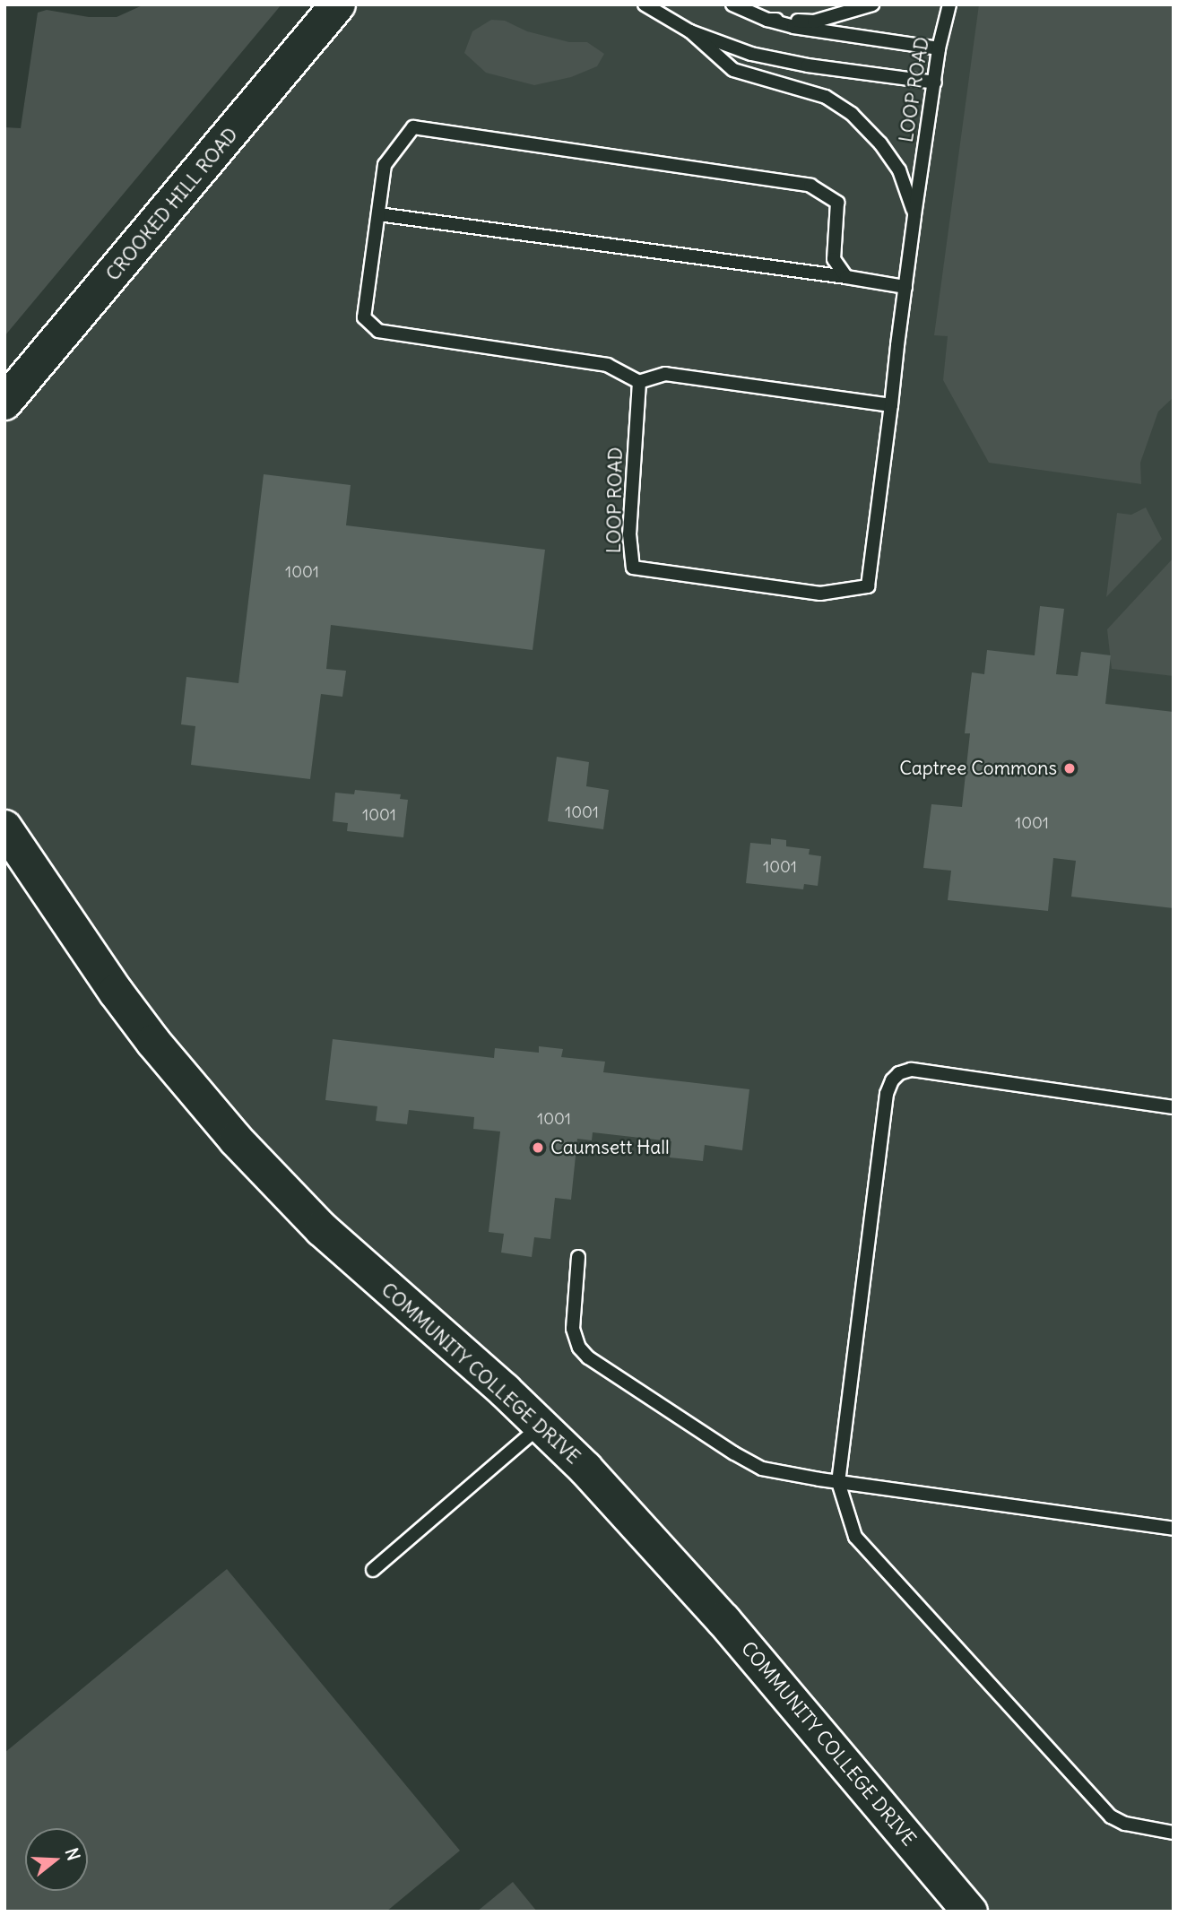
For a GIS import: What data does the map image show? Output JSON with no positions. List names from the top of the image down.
{
  "streets": {
    "main road": ["CROOKED HILL ROAD", "COMMUNITY COLLEGE DRIVE"],
    "lane": ["LOOP ROAD"]
  },
  "places": ["Captree Commons", "Caumsett Hall"],
  "house_numbers": [
    "1001",
    "1001",
    "1001",
    "1001",
    "1001",
    "1001"
  ],
  "north": "right"
}
